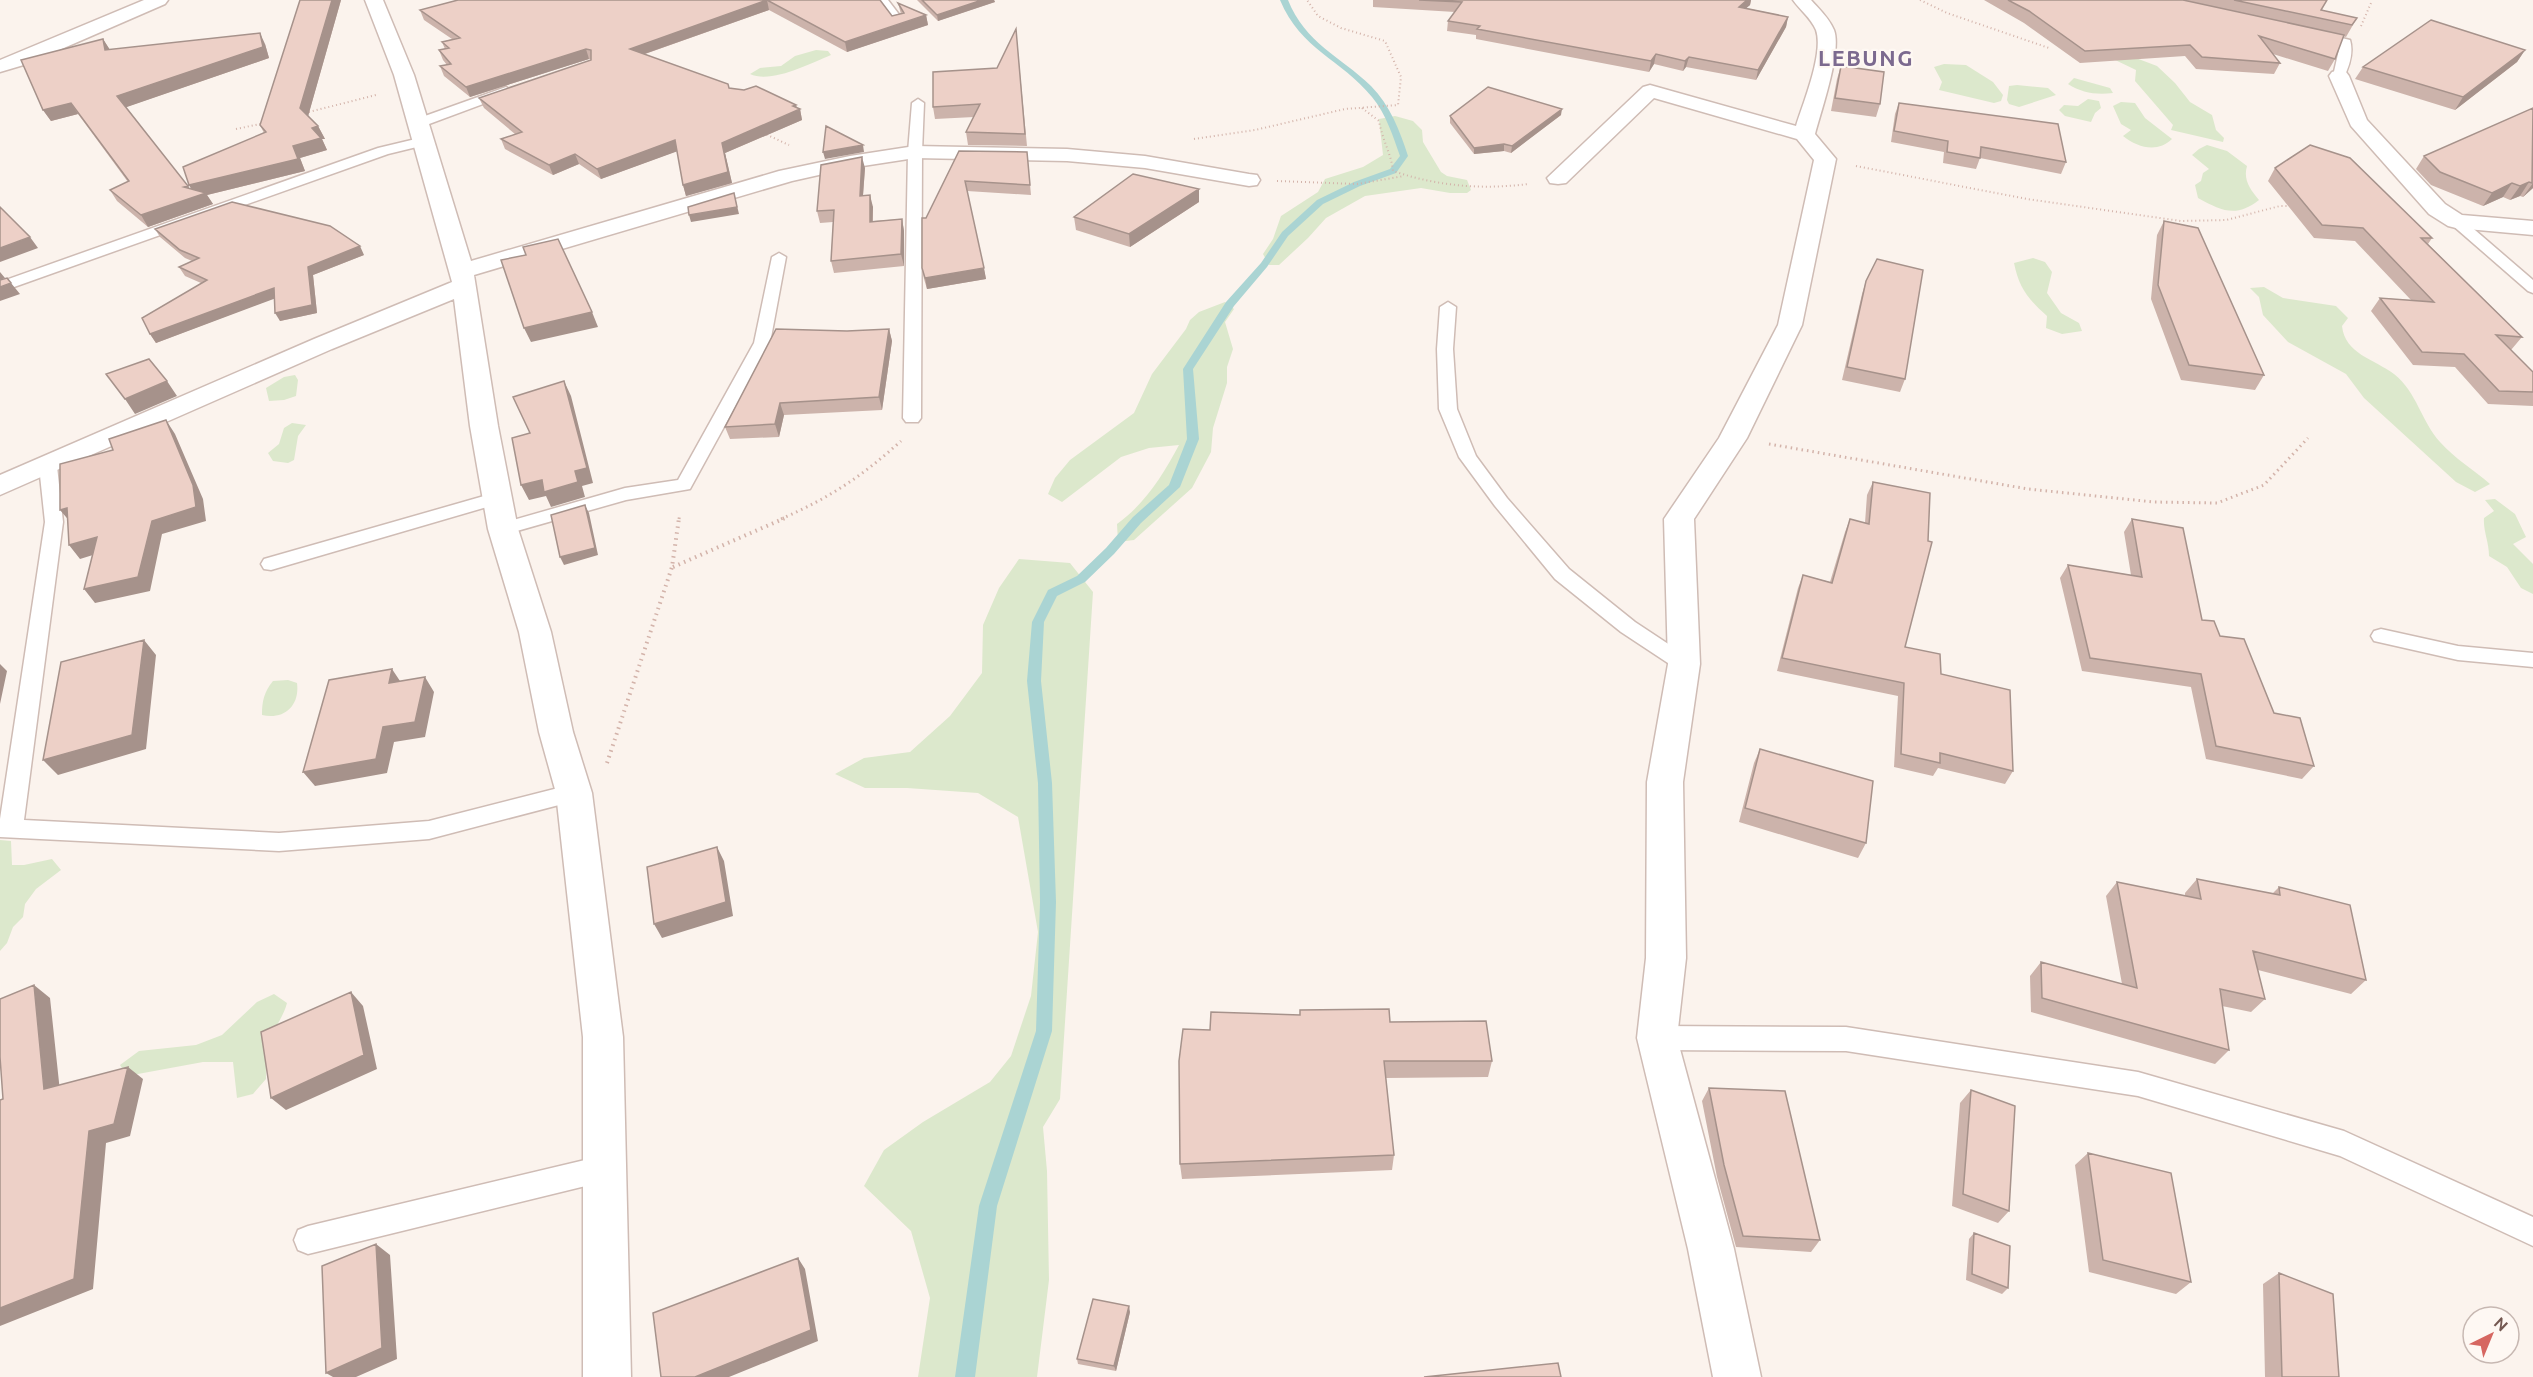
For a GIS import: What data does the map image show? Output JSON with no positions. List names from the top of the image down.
{
  "districts": ["LEBUNG"],
  "north": "top right"
}
